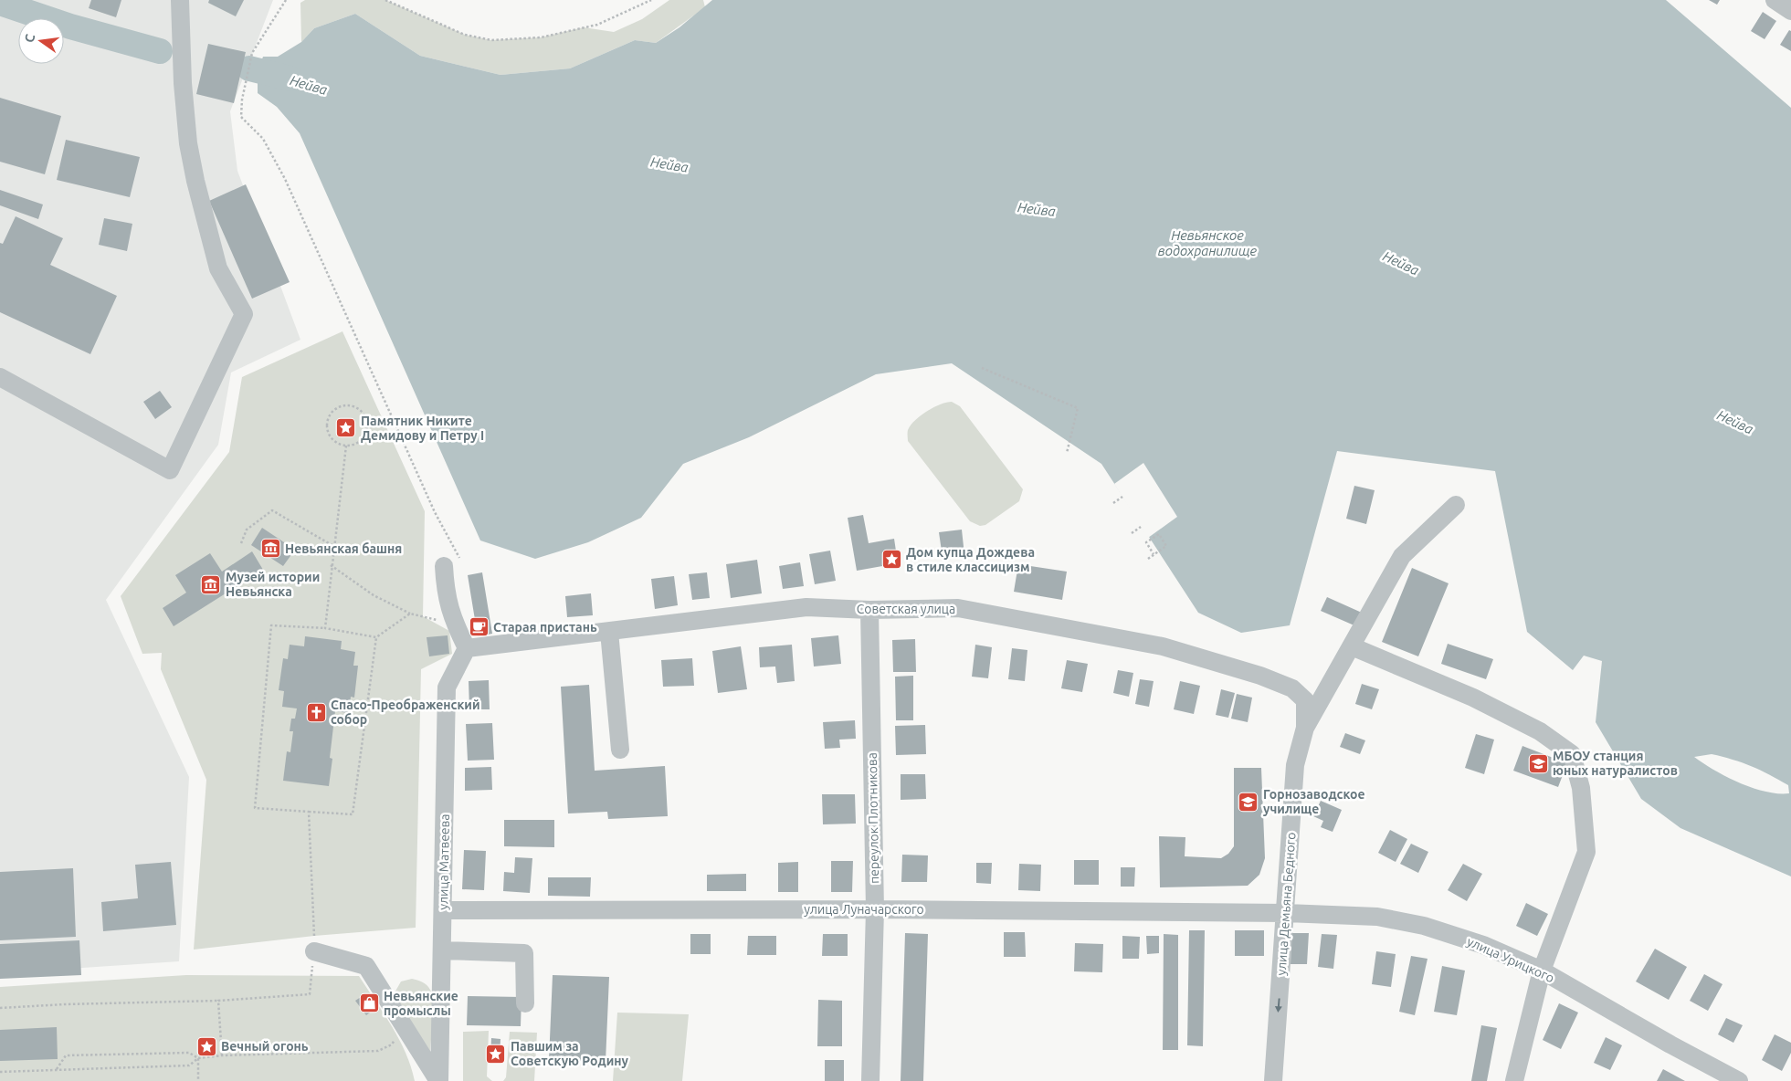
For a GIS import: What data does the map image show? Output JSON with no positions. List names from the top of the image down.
{
  "streets": {
    "street": [
      "Советская улица",
      "переулок Плотникова",
      "улица Матвеева",
      "улица Демьяна Бедного",
      "улица Луначарского",
      "улица Урицкого"
    ]
  },
  "crossings": [
    ["Советская улица", "переулок Плотникова"],
    ["Советская улица", "улица Матвеева"],
    ["Советская улица", "улица Демьяна Бедного"],
    ["переулок Плотникова", "улица Луначарского"],
    ["улица Матвеева", "улица Луначарского"],
    ["улица Демьяна Бедного", "улица Луначарского"],
    ["улица Демьяна Бедного", "улица Урицкого"],
    ["улица Луначарского", "улица Урицкого"]
  ],
  "one_way": ["улица Демьяна Бедного"],
  "water": ["Нейва", "Невьянское водохранилище"],
  "places": {
    "place": [
      "Памятник Никите Демидову и Петру I",
      "Дом купца Дождева в стиле классицизм",
      "Вечный огонь",
      "Павшим за Советскую Родину"
    ],
    "museum": ["Невьянская башня", "Музей истории Невьянска"],
    "cafe": ["Старая пристань"],
    "church": ["Спасо-Преображенский собор"],
    "school or university": ["МБОУ станция юных натуралистов", "Горнозаводское училище"],
    "shop": ["Невьянские промыслы"]
  },
  "north": "left"
}
